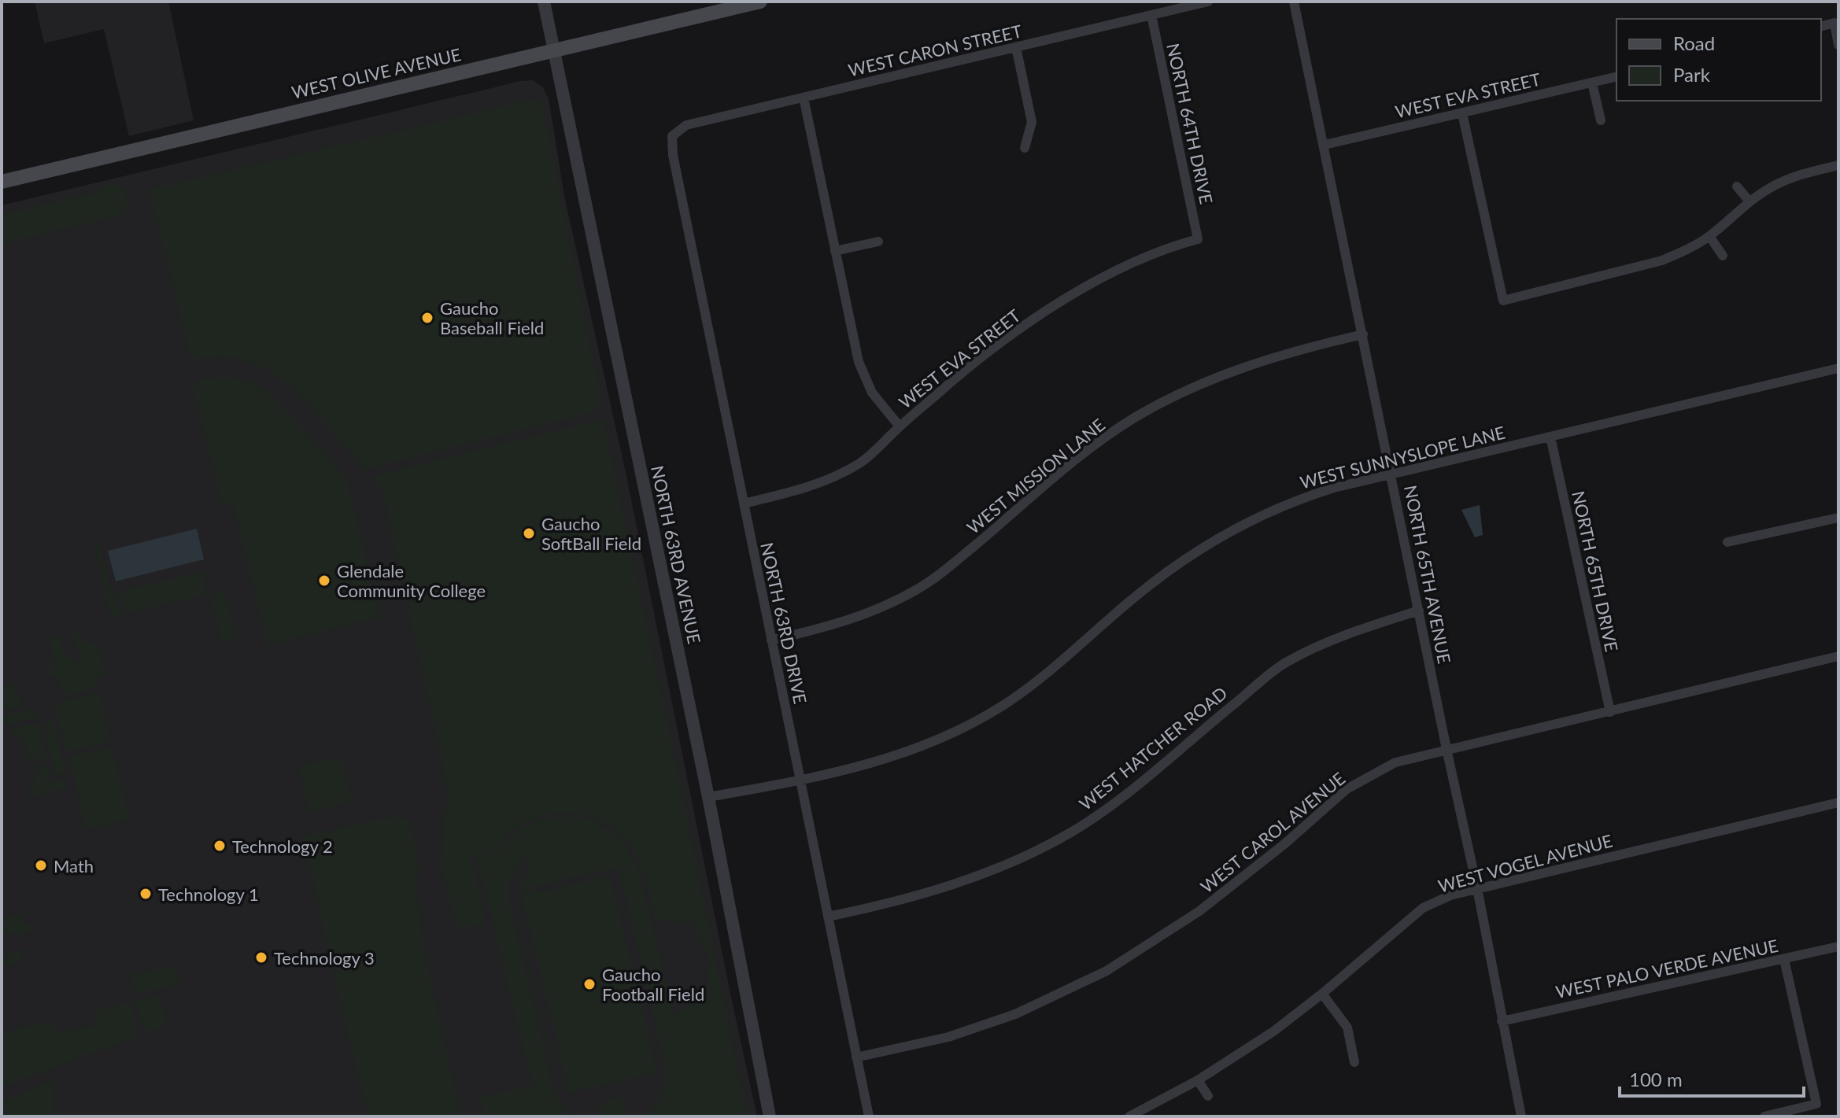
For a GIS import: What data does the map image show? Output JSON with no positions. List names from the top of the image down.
{
  "streets": {
    "main road": ["WEST OLIVE AVENUE"],
    "street": [
      "WEST CARON STREET",
      "WEST EVA STREET",
      "NORTH 64TH DRIVE",
      "WEST SUNNYSLOPE LANE",
      "WEST MISSION LANE",
      "NORTH 63RD AVENUE",
      "NORTH 65TH DRIVE",
      "NORTH 65TH AVENUE",
      "NORTH 63RD DRIVE",
      "WEST HATCHER ROAD",
      "WEST CAROL AVENUE",
      "WEST VOGEL AVENUE",
      "WEST PALO VERDE AVENUE"
    ]
  },
  "crossings": [
    ["WEST CARON STREET", "NORTH 64TH DRIVE"],
    ["WEST CARON STREET", "NORTH 63RD DRIVE"],
    ["WEST OLIVE AVENUE", "NORTH 63RD AVENUE"],
    ["WEST EVA STREET", "NORTH 64TH DRIVE"],
    ["WEST EVA STREET", "NORTH 65TH AVENUE"],
    ["WEST EVA STREET", "NORTH 63RD DRIVE"],
    ["WEST SUNNYSLOPE LANE", "NORTH 63RD AVENUE"],
    ["WEST SUNNYSLOPE LANE", "NORTH 65TH DRIVE"],
    ["WEST SUNNYSLOPE LANE", "NORTH 65TH AVENUE"],
    ["WEST SUNNYSLOPE LANE", "NORTH 63RD DRIVE"],
    ["WEST MISSION LANE", "NORTH 65TH AVENUE"],
    ["WEST MISSION LANE", "NORTH 63RD DRIVE"],
    ["NORTH 65TH DRIVE", "WEST CAROL AVENUE"],
    ["NORTH 65TH AVENUE", "WEST HATCHER ROAD"],
    ["NORTH 65TH AVENUE", "WEST CAROL AVENUE"],
    ["NORTH 65TH AVENUE", "WEST VOGEL AVENUE"],
    ["NORTH 65TH AVENUE", "WEST PALO VERDE AVENUE"],
    ["NORTH 63RD DRIVE", "WEST HATCHER ROAD"],
    ["NORTH 63RD DRIVE", "WEST CAROL AVENUE"]
  ],
  "places": [
    "Gaucho Baseball Field",
    "Gaucho SoftBall Field",
    "Glendale Community College",
    "Technology 2",
    "Math",
    "Technology 1",
    "Technology 3",
    "Gaucho Football Field"
  ],
  "legend": ["Road", "Park"],
  "scale_bar": "100 m"
}
